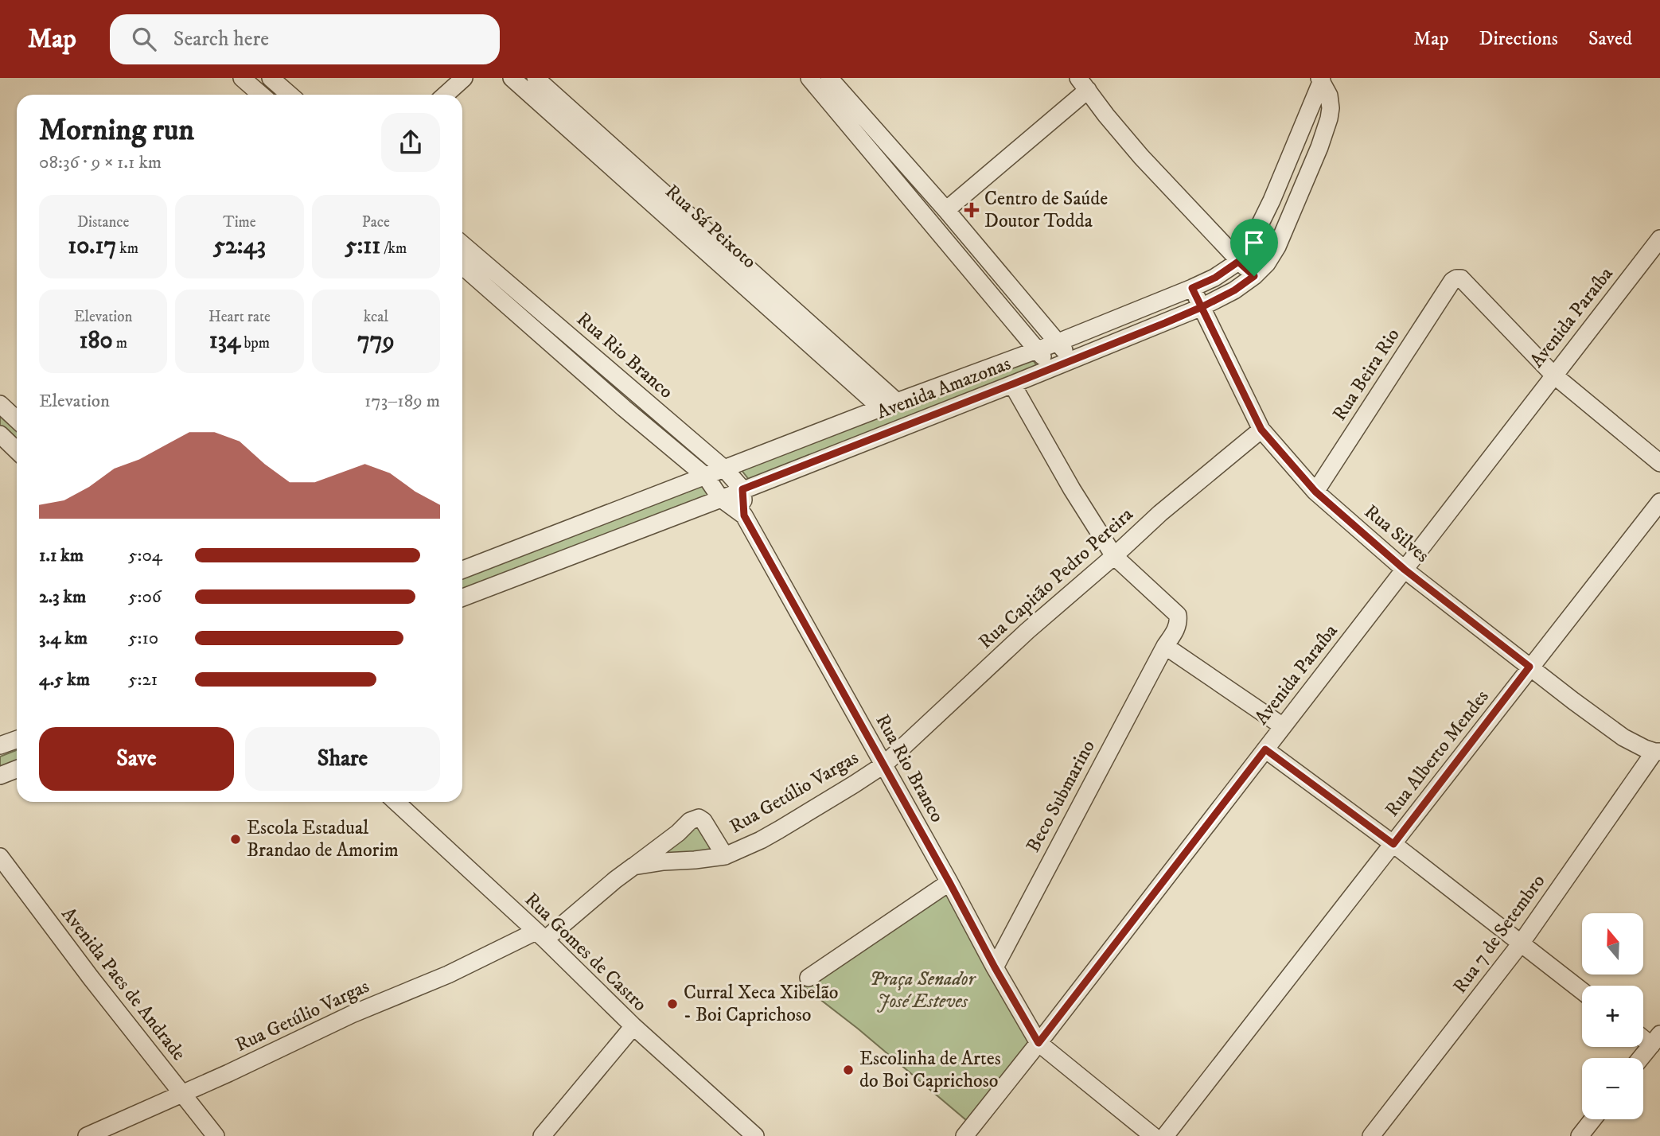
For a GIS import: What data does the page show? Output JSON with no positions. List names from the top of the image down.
{
  "streets": {
    "street": [
      "Rua Sá Peixoto",
      "Avenida Paraíba",
      "Rua Rio Branco",
      "Rua Beira Rio",
      "Avenida Amazonas",
      "Rua Silves",
      "Rua Capitão Pedro Pereira",
      "Rua Alberto Mendes",
      "Rua Getúlio Vargas",
      "Beco Submarino",
      "Rua 7 de Setembro",
      "Rua Gomes de Castro",
      "Avenida Paes de Andrade"
    ]
  },
  "crossings": [
    ["Rua Sá Peixoto", "Avenida Amazonas"],
    ["Avenida Paraíba", "Rua Rio Branco"],
    ["Avenida Paraíba", "Rua Beira Rio"],
    ["Avenida Paraíba", "Rua Silves"],
    ["Rua Rio Branco", "Avenida Amazonas"],
    ["Rua Rio Branco", "Rua Capitão Pedro Pereira"],
    ["Rua Rio Branco", "Rua Getúlio Vargas"],
    ["Rua Rio Branco", "Beco Submarino"],
    ["Rua Beira Rio", "Rua Silves"],
    ["Avenida Amazonas", "Rua Silves"],
    ["Rua Silves", "Rua Capitão Pedro Pereira"],
    ["Rua Silves", "Rua Alberto Mendes"],
    ["Rua Silves", "Rua 7 de Setembro"],
    ["Rua Capitão Pedro Pereira", "Rua Getúlio Vargas"],
    ["Rua Capitão Pedro Pereira", "Beco Submarino"],
    ["Rua Getúlio Vargas", "Rua Gomes de Castro"],
    ["Rua Getúlio Vargas", "Avenida Paes de Andrade"]
  ],
  "parks": ["Praça Senador José Esteves"],
  "places": {
    "health": ["Centro de Saúde Doutor Todda"],
    "other": ["Escola Estadual Brandao de Amorim", "Curral Xeca Xibelão - Boi Caprichoso", "Escolinha de Artes do Boi Caprichoso"]
  },
  "north": "top",
  "page": {
    "header": "Map",
    "search": "Search here",
    "nav": ["Map", "Directions", "Saved"],
    "heading": ["Morning run", "08:36 · 9 × 1.1 km"],
    "stats": [
      ["Distance", "10.17 km"],
      ["Time", "52:43"],
      ["Pace", "5:11 /km"],
      ["Elevation", "180 m"],
      ["Heart rate", "134 bpm"],
      ["kcal", "779"]
    ],
    "chart": ["Elevation", "173–189 m"],
    "list": [
      {
        "name": "1.1 km",
        "note": "5:04"
      },
      {
        "name": "2.3 km",
        "note": "5:06"
      },
      {
        "name": "3.4 km",
        "note": "5:10"
      },
      {
        "name": "4.5 km",
        "note": "5:21"
      }
    ],
    "buttons": ["Save", "Share"],
    "map_buttons": ["+", "−"]
  }
}
